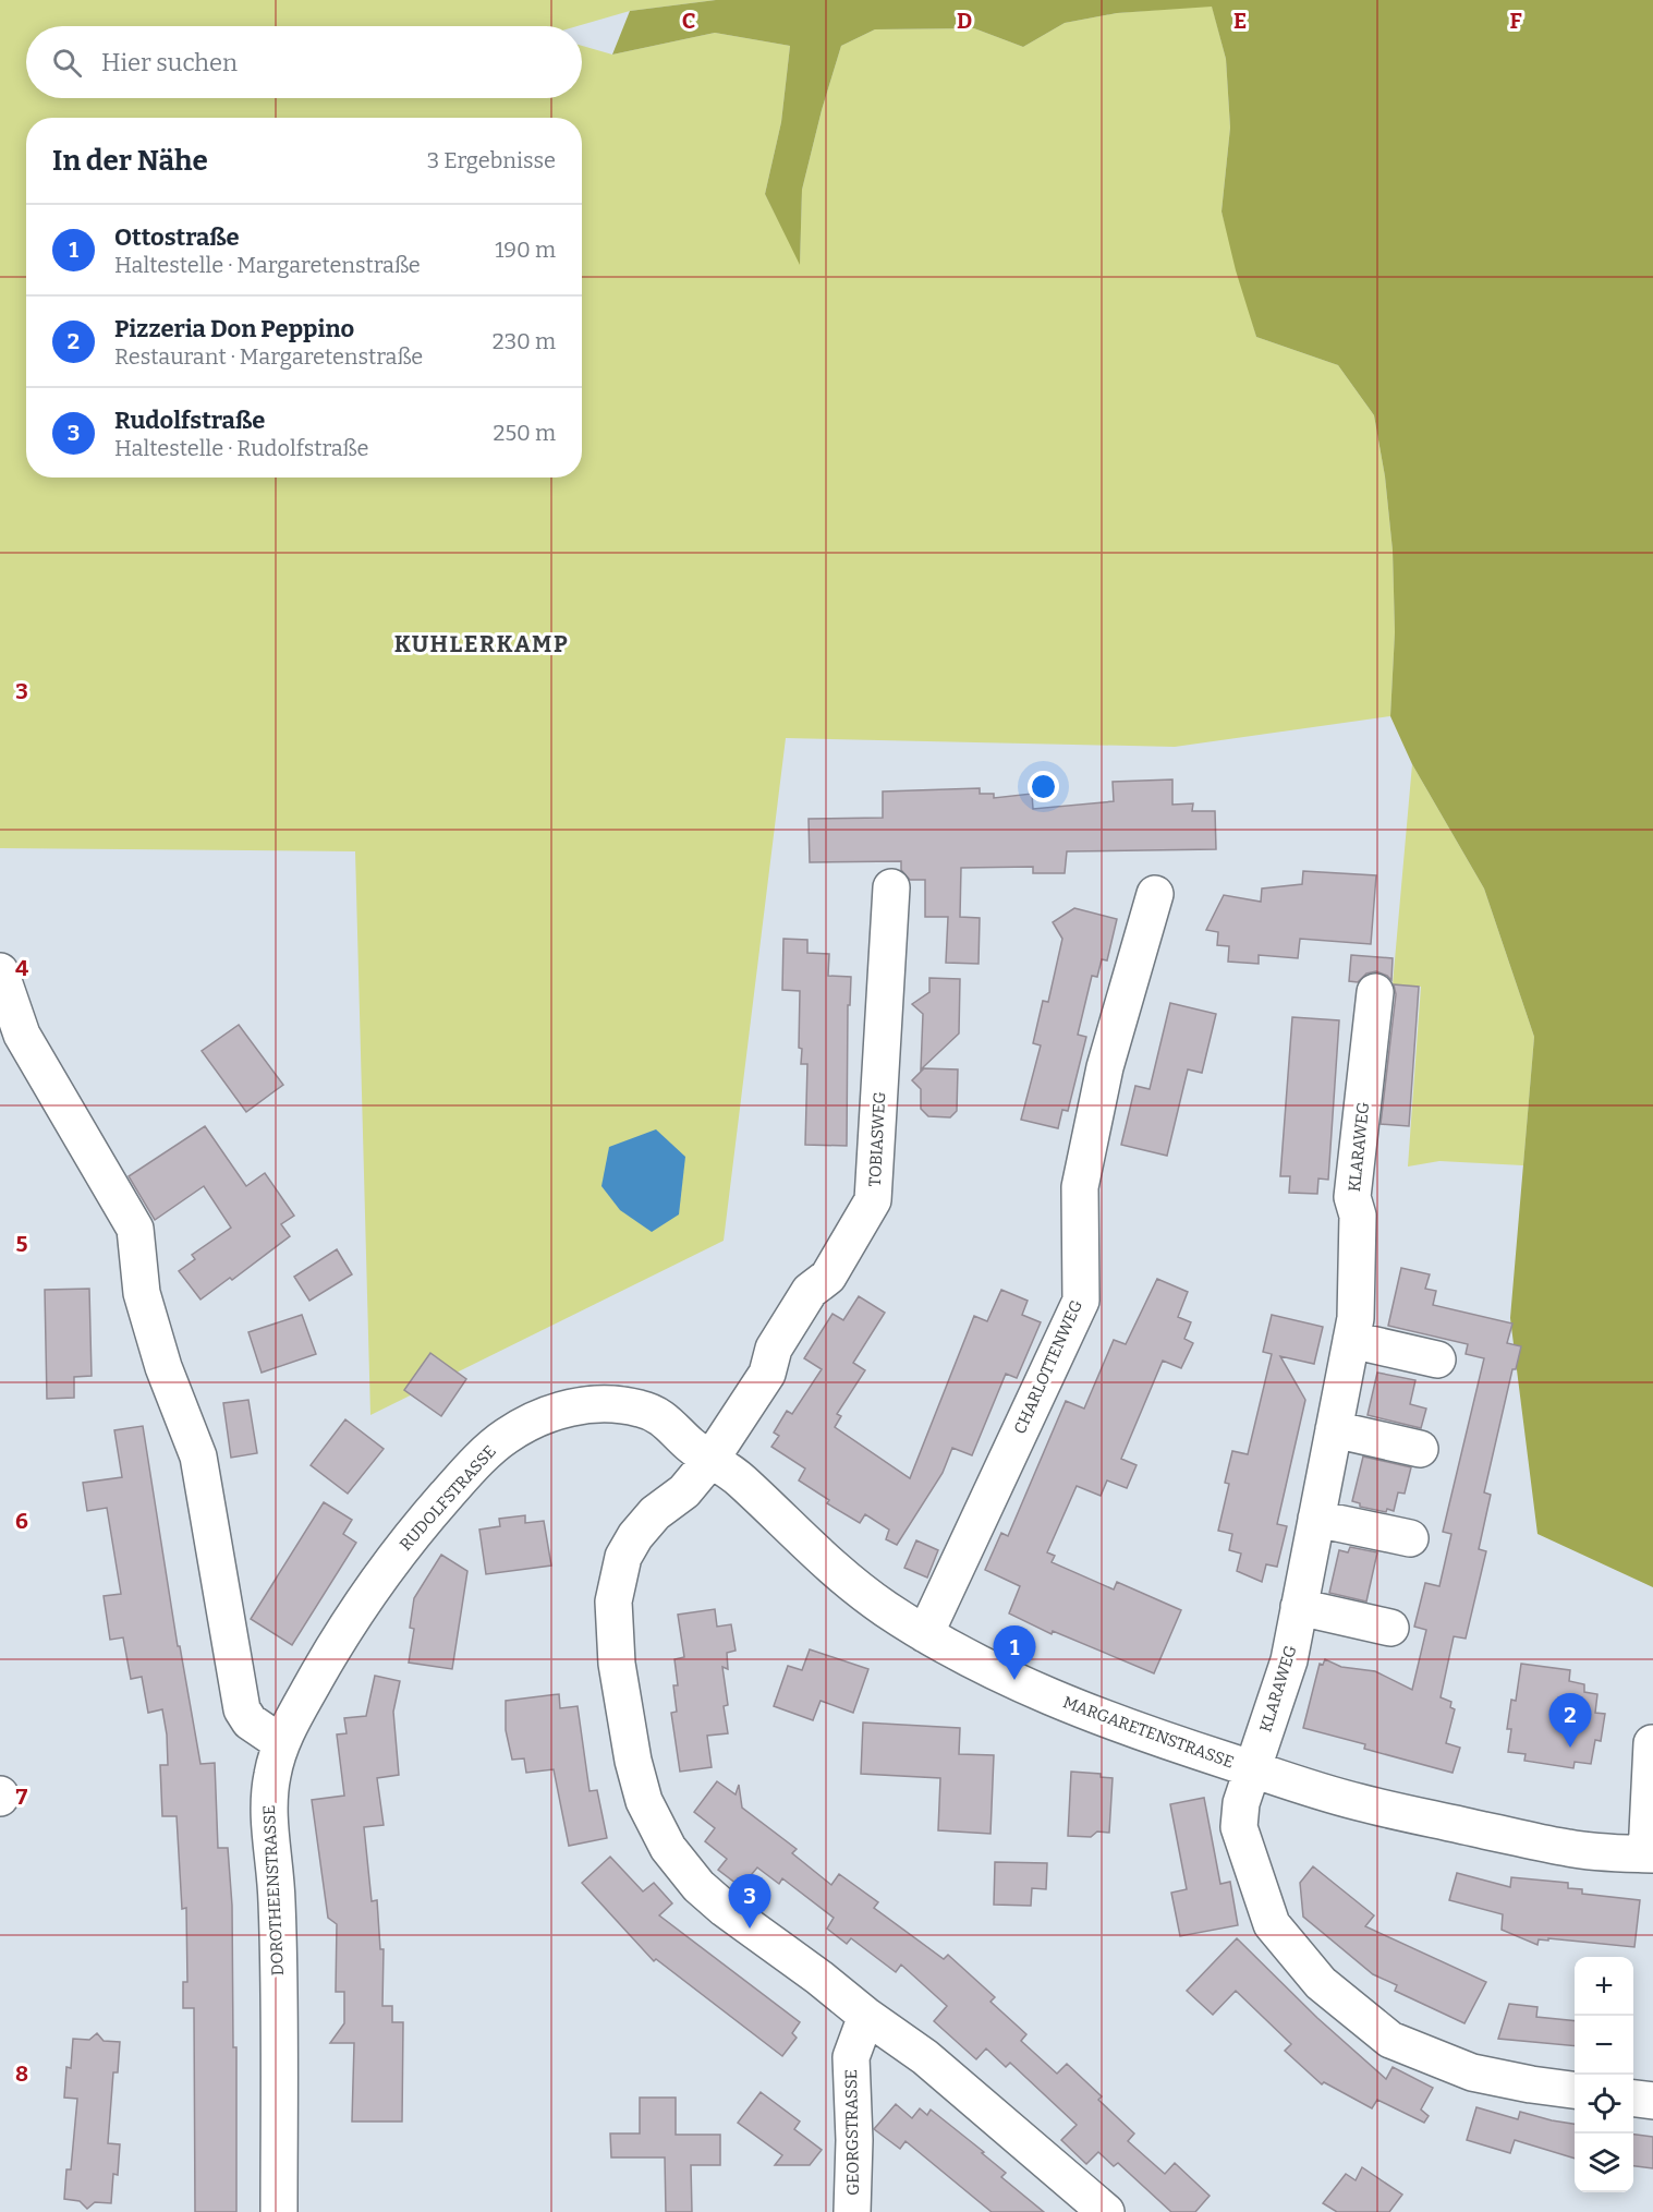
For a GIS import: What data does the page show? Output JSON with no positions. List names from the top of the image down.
{
  "streets": {
    "street": [
      "TOBIASWEG",
      "KLARAWEG",
      "CHARLOTTENWEG",
      "RUDOLFSTRASSE",
      "MARGARETENSTRASSE",
      "DOROTHEENSTRASSE",
      "GEORGSTRASSE"
    ]
  },
  "crossings": [
    ["TOBIASWEG", "RUDOLFSTRASSE"],
    ["TOBIASWEG", "MARGARETENSTRASSE"],
    ["KLARAWEG", "MARGARETENSTRASSE"],
    ["CHARLOTTENWEG", "MARGARETENSTRASSE"],
    ["RUDOLFSTRASSE", "MARGARETENSTRASSE"],
    ["RUDOLFSTRASSE", "DOROTHEENSTRASSE"]
  ],
  "districts": ["KUHLERKAMP"],
  "page": {
    "search": "Hier suchen",
    "heading": ["In der Nähe", "3 Ergebnisse"],
    "list": [
      {
        "mark": "1",
        "name": "Ottostraße",
        "note": "Haltestelle · Margaretenstraße",
        "value": "190 m"
      },
      {
        "mark": "2",
        "name": "Pizzeria Don Peppino",
        "note": "Restaurant · Margaretenstraße",
        "value": "230 m"
      },
      {
        "mark": "3",
        "name": "Rudolfstraße",
        "note": "Haltestelle · Rudolfstraße",
        "value": "250 m"
      }
    ],
    "pins": ["1", "2", "3"],
    "map_buttons": ["+", "−"]
  },
  "grid": {
    "columns": [
      "C",
      "D",
      "E",
      "F"
    ],
    "rows": [
      "3",
      "4",
      "5",
      "6",
      "7",
      "8"
    ]
  }
}
